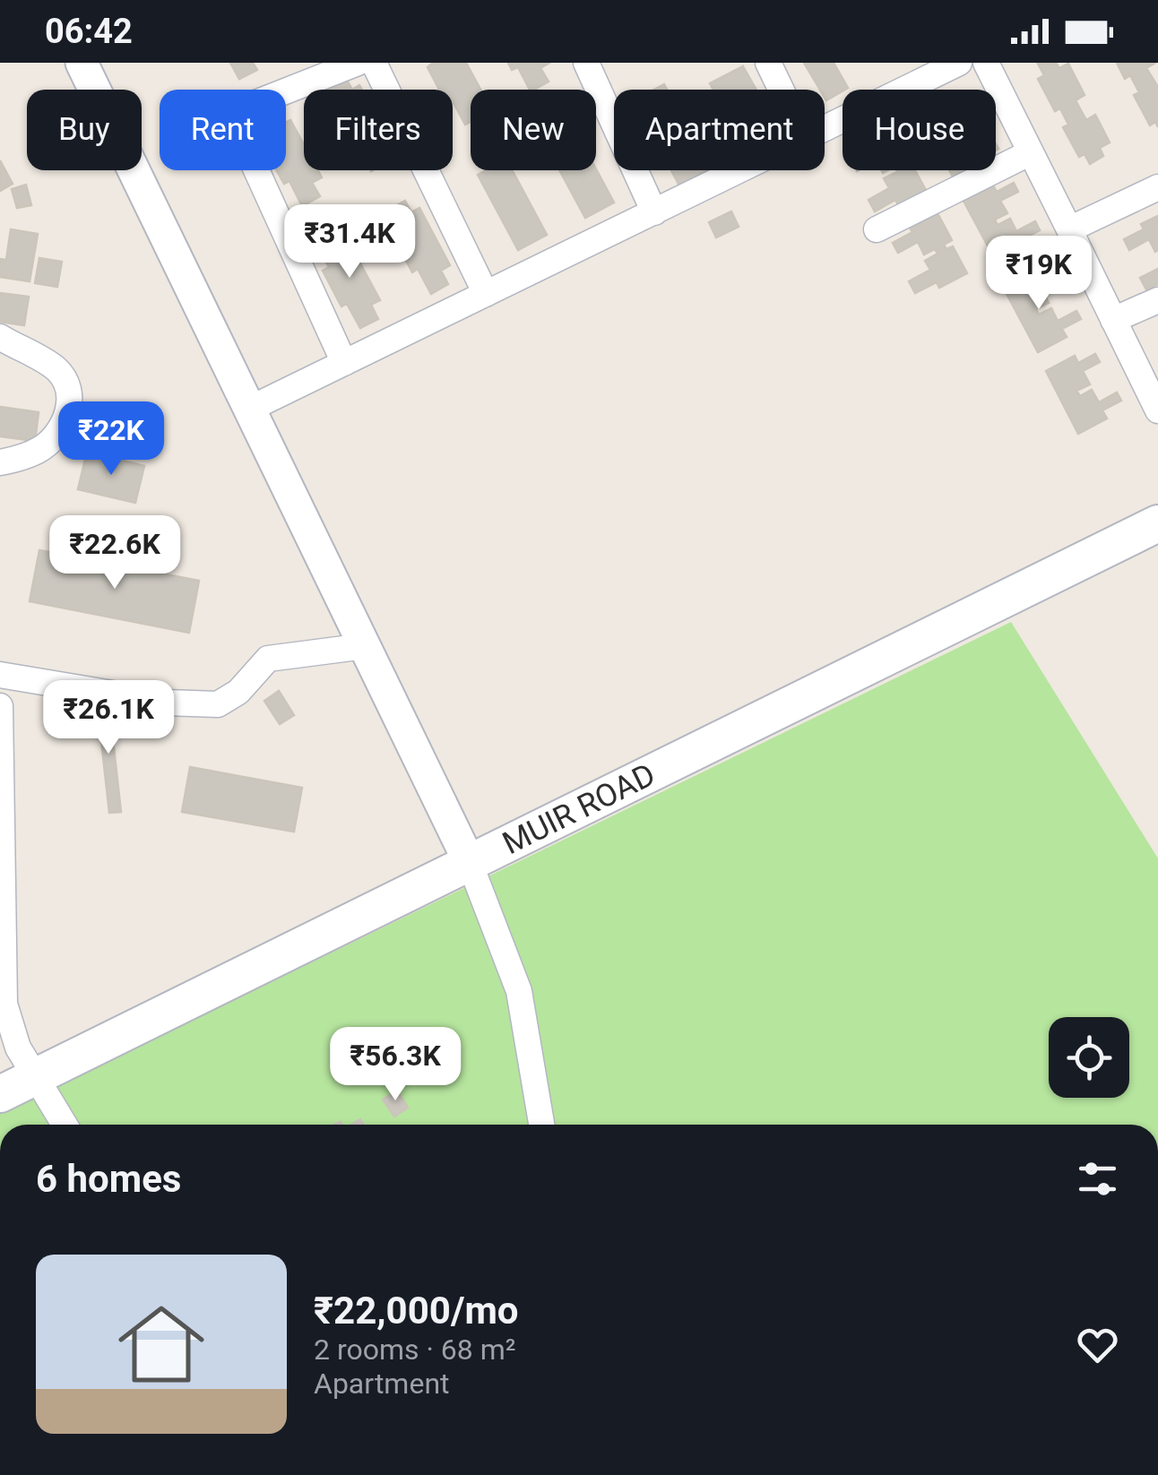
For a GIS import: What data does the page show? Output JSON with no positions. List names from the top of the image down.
{
  "streets": {
    "main road": ["MUIR ROAD"]
  },
  "page": {
    "status": "06:42",
    "chip": [
      "Buy",
      "Rent",
      "Filters",
      "New",
      "Apartment",
      "House"
    ],
    "price": [
      "₹31.4K",
      "₹19K",
      "₹22K",
      "₹22.6K",
      "₹26.1K",
      "₹56.3K"
    ],
    "heading": "6 homes",
    "list": [
      {
        "name": "₹22,000/mo",
        "note": "2 rooms · 68 m² · Apartment"
      }
    ]
  }
}
